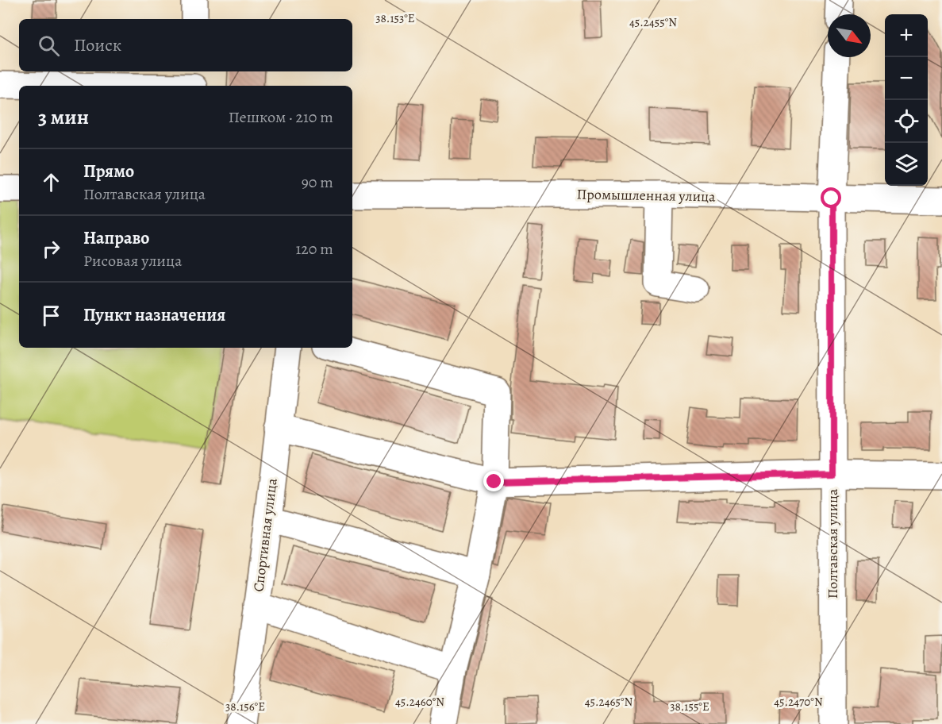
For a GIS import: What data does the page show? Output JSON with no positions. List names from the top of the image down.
{
  "streets": {
    "street": ["Промышленная улица", "Спортивная улица", "Полтавская улица"]
  },
  "crossings": [
    ["Промышленная улица", "Полтавская улица"]
  ],
  "north": "bottom right",
  "page": {
    "map_buttons": ["+", "−"],
    "search": "Поиск",
    "heading": ["3 мин", "Пешком · 210 m"],
    "list": [
      ["Прямо", "Полтавская улица", "90 m"],
      ["Направо", "Рисовая улица", "120 m"],
      "Пункт назначения"
    ]
  },
  "coordinates": [
    "38.153°E",
    "45.2455°N",
    "45.2460°N",
    "45.2465°N",
    "45.2470°N",
    "38.156°E",
    "38.155°E"
  ]
}
